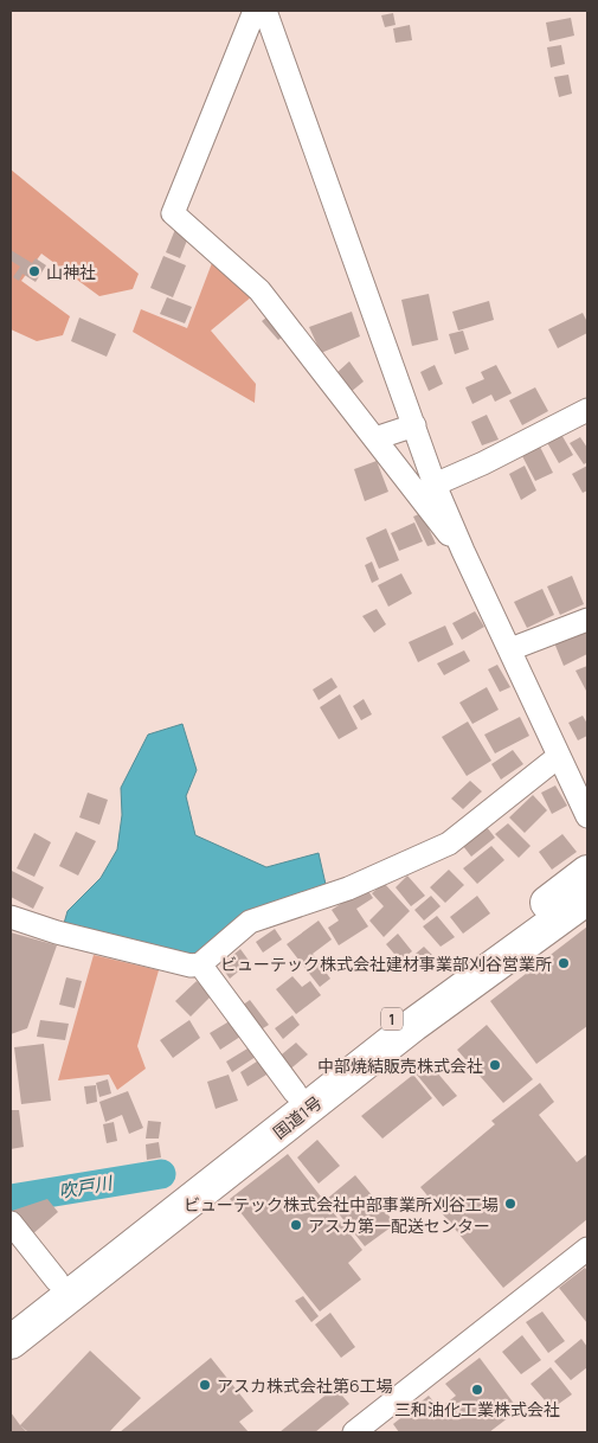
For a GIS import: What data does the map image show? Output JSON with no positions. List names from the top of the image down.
{
  "streets": {
    "highway": ["1", "国道1号"]
  },
  "water": ["吹戸川"],
  "places": [
    "山神社",
    "ビューテック株式会社建材事業部刈谷営業所",
    "中部焼結販売株式会社",
    "ビューテック株式会社中部事業所刈谷工場",
    "アスカ第一配送センター",
    "アスカ株式会社第6工場",
    "三和油化工業株式会社"
  ]
}
